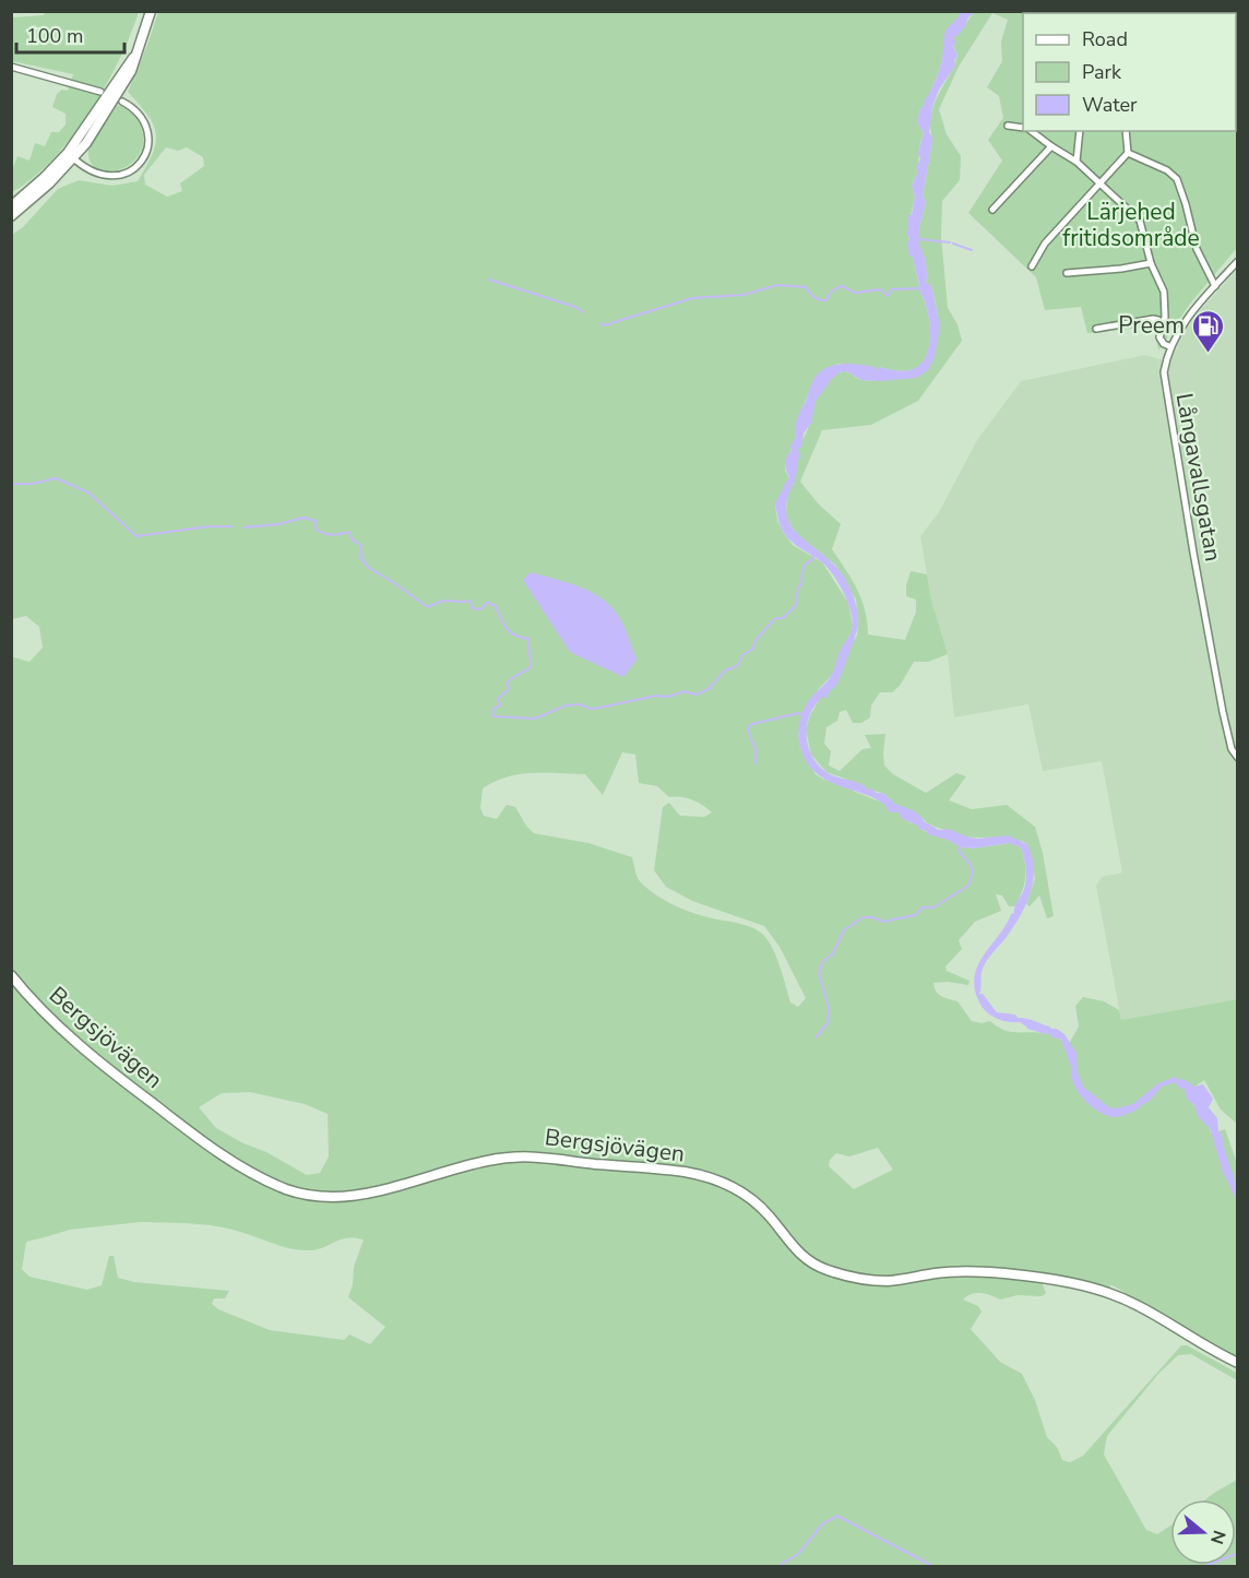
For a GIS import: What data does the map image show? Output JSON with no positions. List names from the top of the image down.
{
  "streets": {
    "main road": ["Bergsjövägen"],
    "street": ["Långavallsgatan"]
  },
  "parks": ["Lärjehed fritidsområde"],
  "places": {
    "fuel station": ["Preem"]
  },
  "legend": ["Road", "Park", "Water"],
  "scale_bar": "100 m",
  "north": "right"
}
